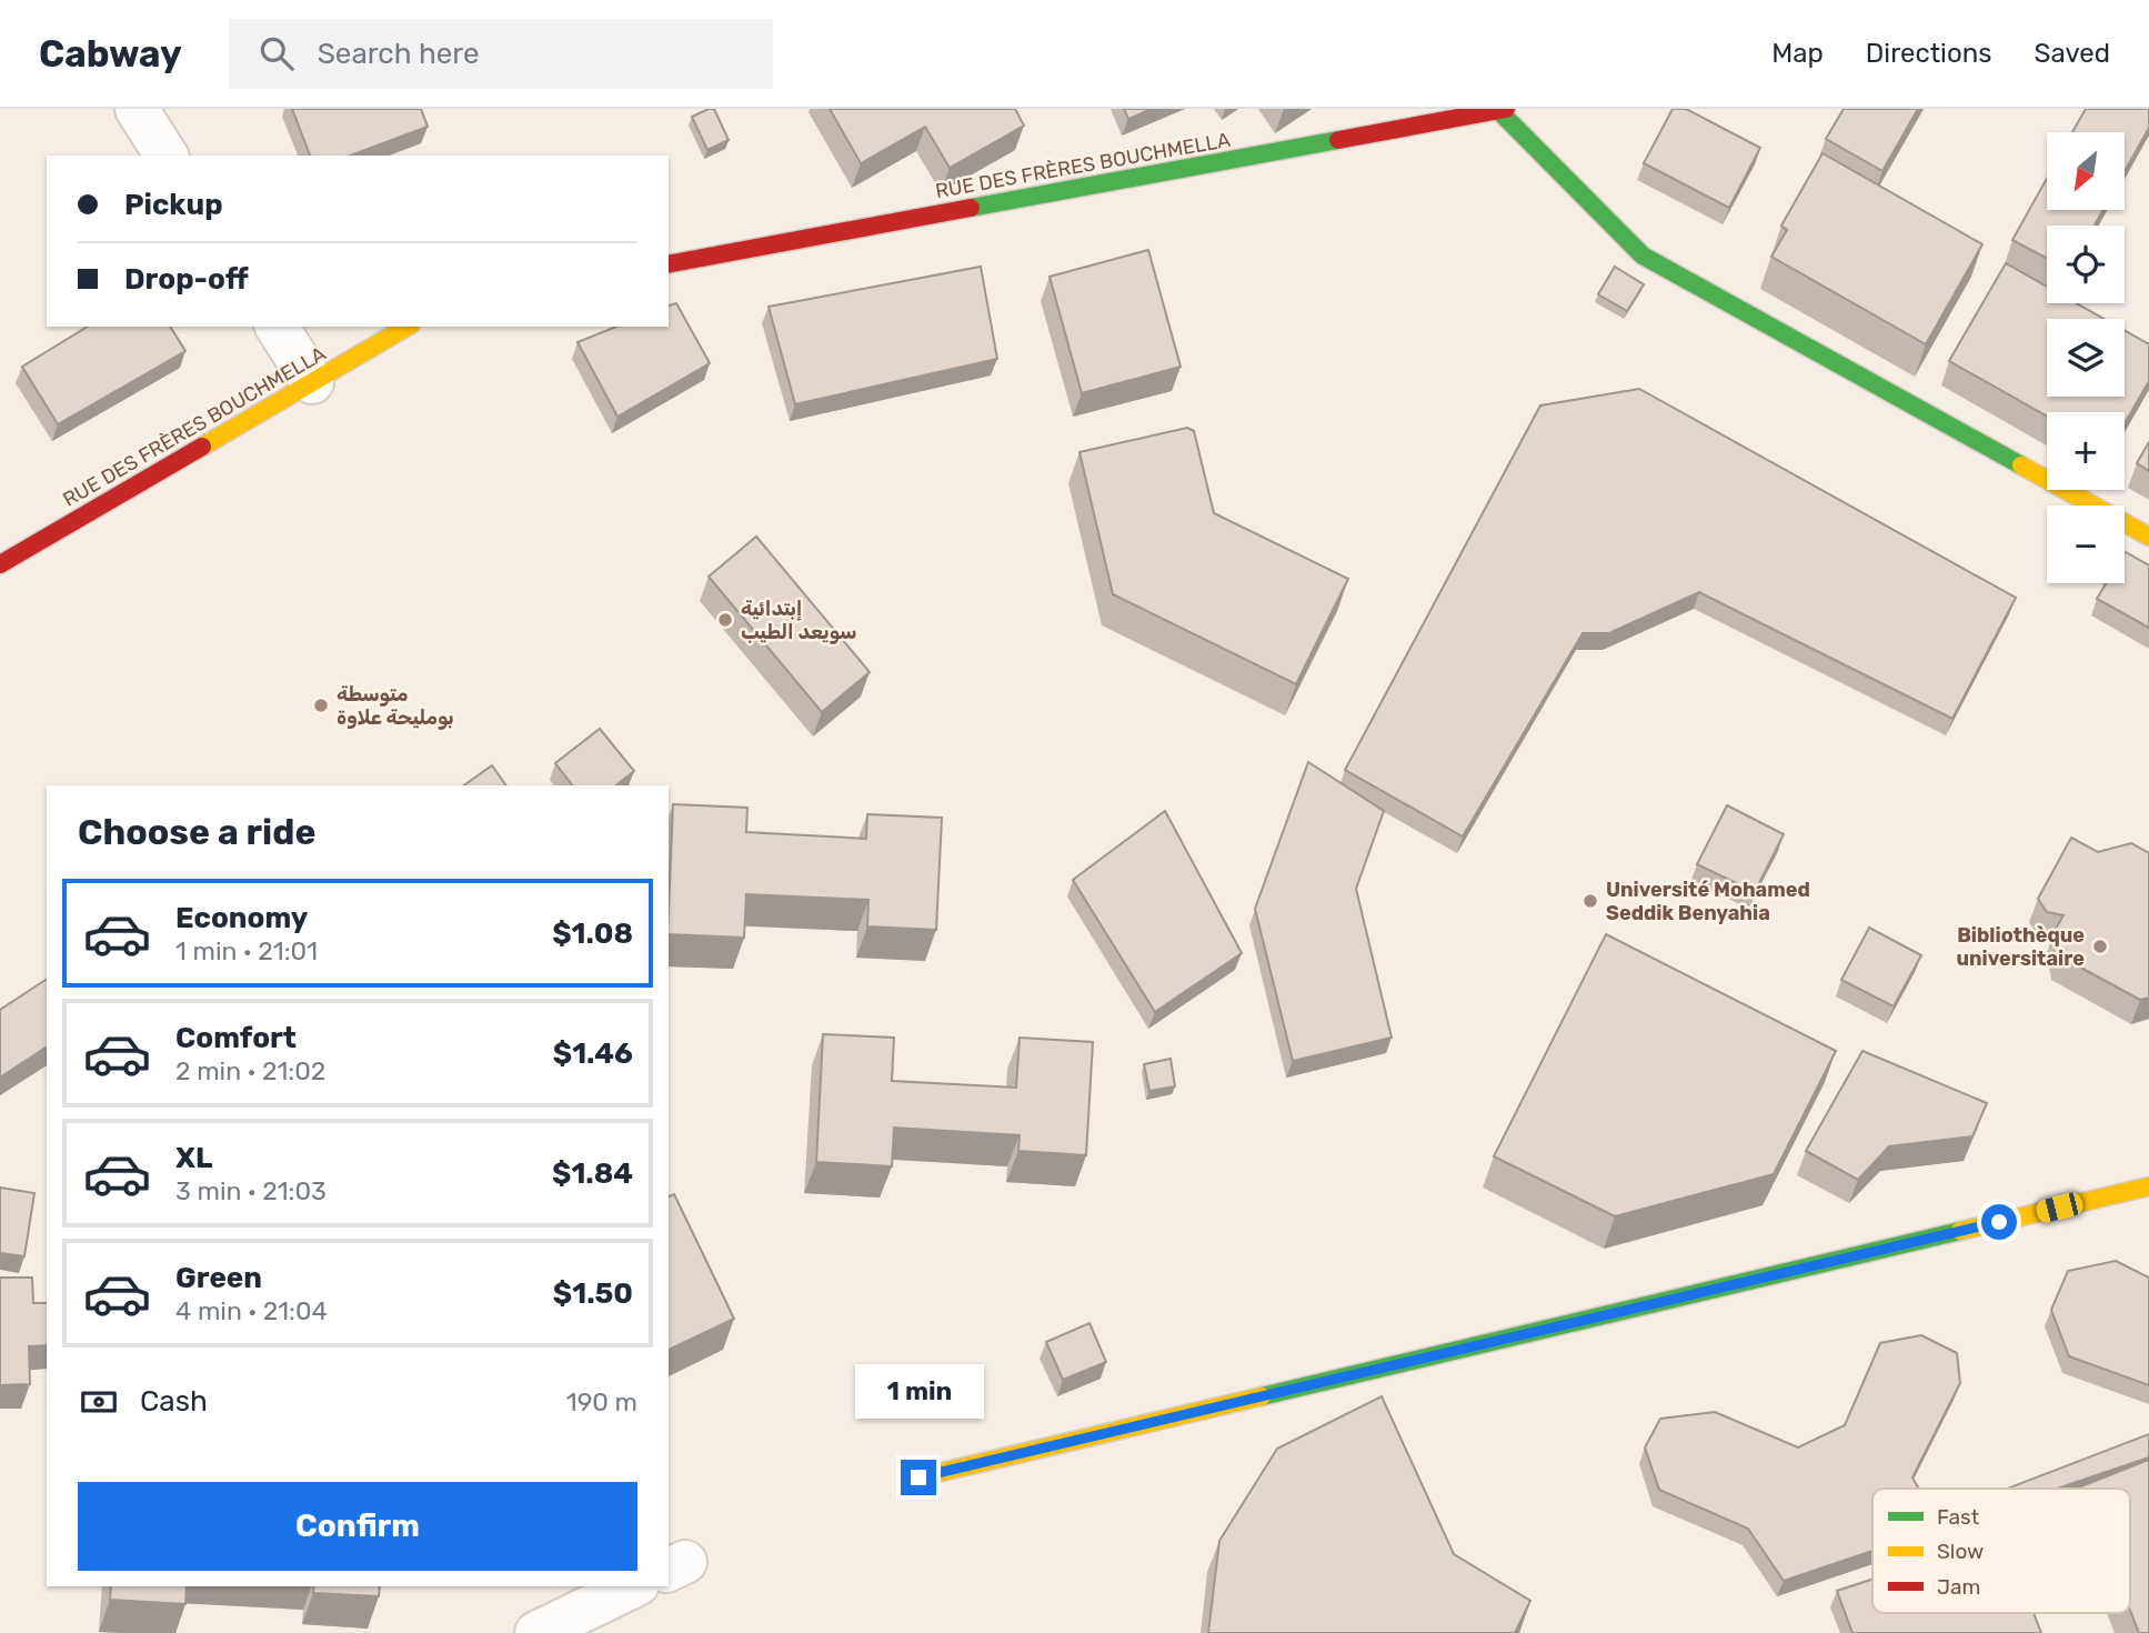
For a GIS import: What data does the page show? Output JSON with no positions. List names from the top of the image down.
{
  "streets": {
    "street": ["RUE DES FRÈRES BOUCHMELLA"]
  },
  "places": [
    "إبتدائية سويعد الطيب",
    "متوسطة بومليحة علاوة",
    "Université Mohamed Seddik Benyahia",
    "Bibliothèque universitaire"
  ],
  "legend": ["Fast", "Slow", "Jam"],
  "north": "bottom left",
  "page": {
    "header": "Cabway",
    "search": "Search here",
    "nav": ["Map", "Directions", "Saved"],
    "map_buttons": ["+", "−"],
    "banner": ["Pickup", "Drop-off"],
    "heading": "Choose a ride",
    "list": [
      {
        "name": "Economy",
        "note": "1 min · 21:01",
        "value": "$1.08"
      },
      {
        "name": "Comfort",
        "note": "2 min · 21:02",
        "value": "$1.46"
      },
      {
        "name": "XL",
        "note": "3 min · 21:03",
        "value": "$1.84"
      },
      {
        "name": "Green",
        "note": "4 min · 21:04",
        "value": "$1.50"
      }
    ],
    "pay": ["Cash", "190 m"],
    "bubble": "1 min",
    "buttons": "Confirm"
  }
}
